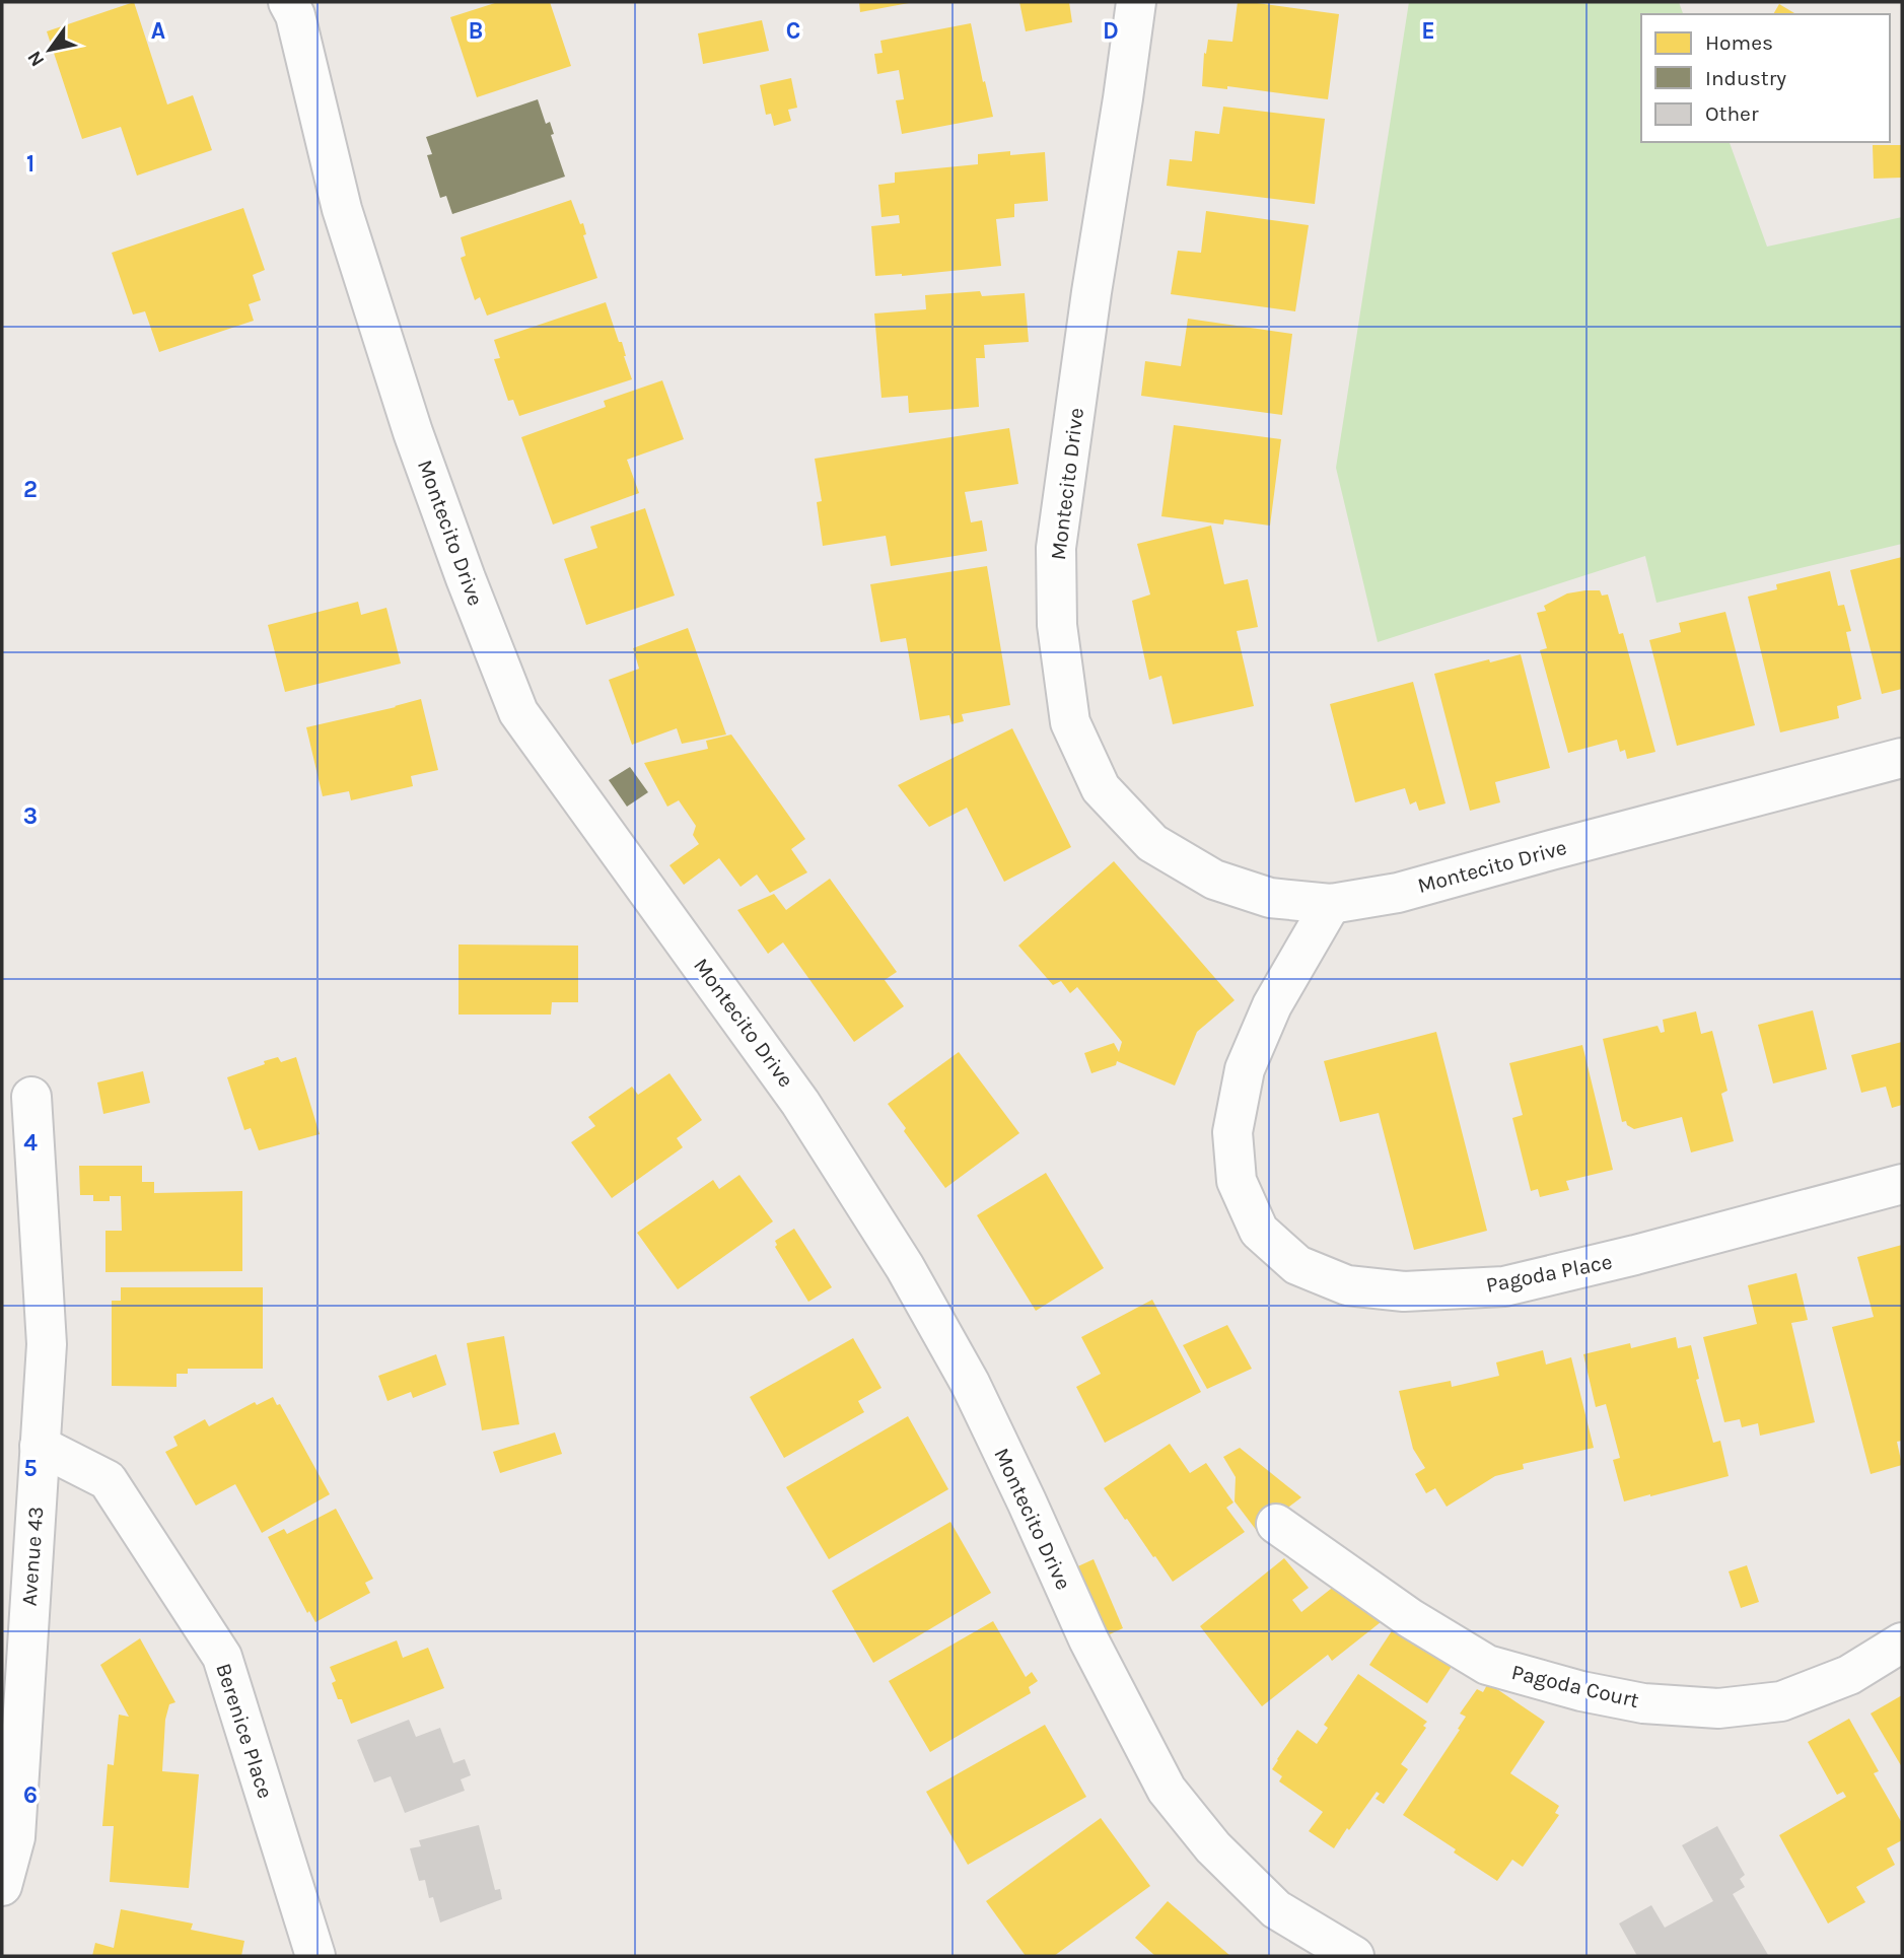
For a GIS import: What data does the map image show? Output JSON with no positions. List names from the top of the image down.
{
  "streets": {
    "street": [
      "Montecito Drive",
      "Pagoda Place",
      "Avenue 43",
      "Pagoda Court",
      "Berenice Place"
    ]
  },
  "crossings": [
    ["Montecito Drive", "Pagoda Place"],
    ["Avenue 43", "Berenice Place"]
  ],
  "legend": ["Homes", "Industry", "Other"],
  "north": "bottom left",
  "grid": {
    "columns": [
      "A",
      "B",
      "C",
      "D",
      "E"
    ],
    "rows": [
      "1",
      "2",
      "3",
      "4",
      "5",
      "6"
    ]
  }
}
